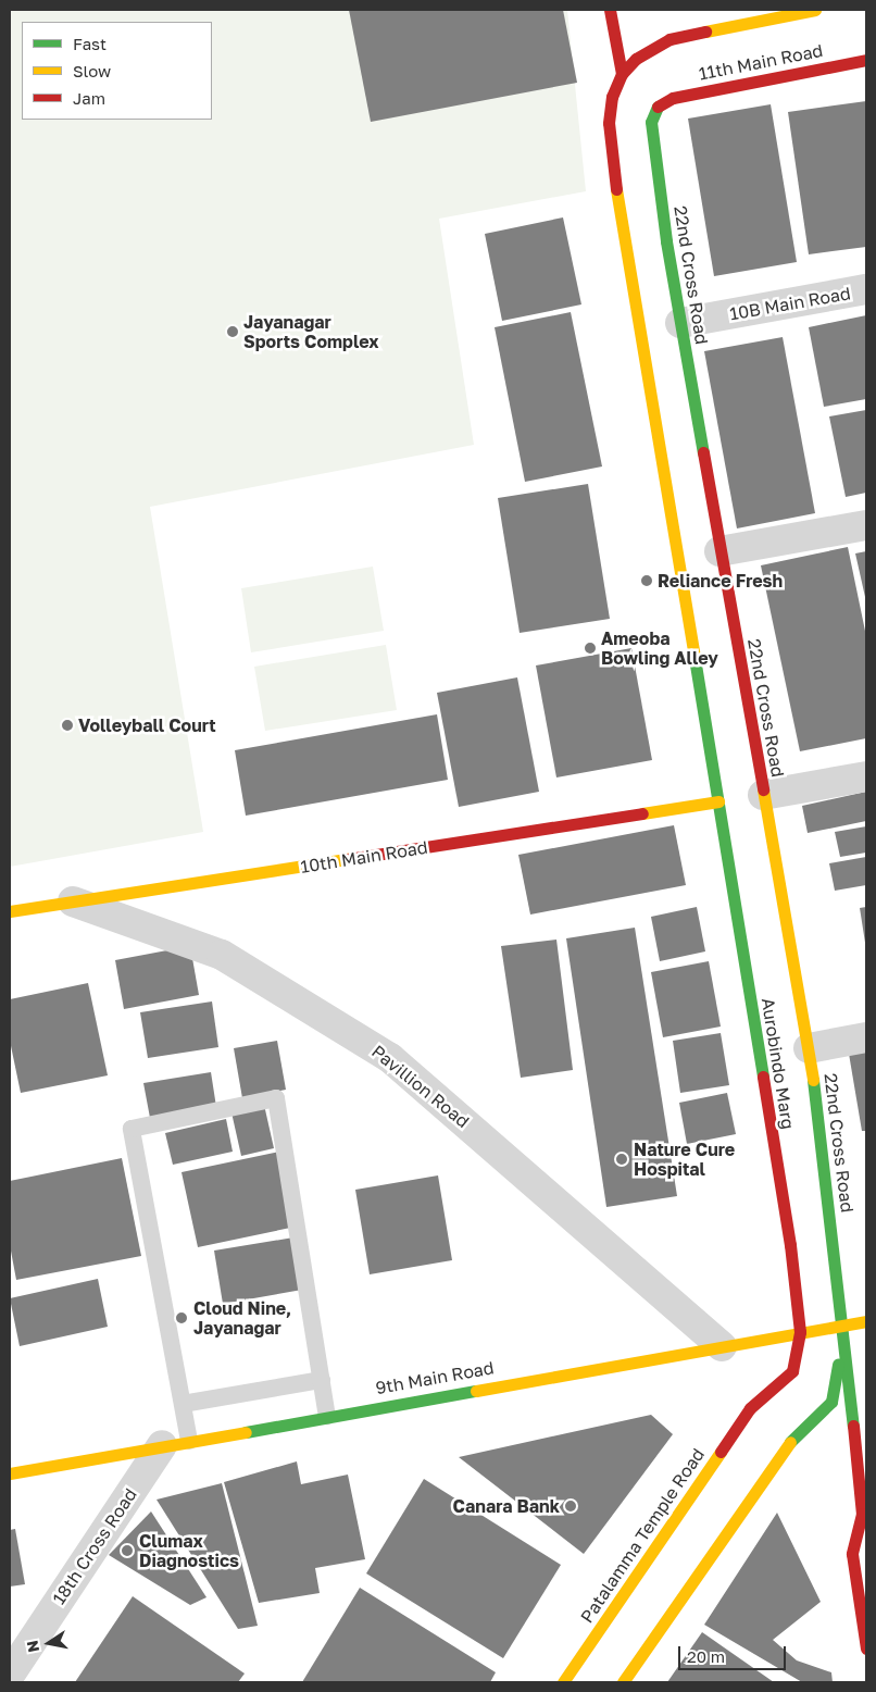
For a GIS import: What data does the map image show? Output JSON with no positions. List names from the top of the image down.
{
  "streets": {
    "main road": [
      "11th Main Road",
      "22nd Cross Road",
      "10th Main Road",
      "Aurobindo Marg",
      "9th Main Road",
      "Patalamma Temple Road"
    ],
    "street": ["10B Main Road", "Pavillion Road", "18th Cross Road"]
  },
  "crossings": [
    ["11th Main Road", "22nd Cross Road"],
    ["22nd Cross Road", "10B Main Road"],
    ["22nd Cross Road", "9th Main Road"],
    ["10th Main Road", "Aurobindo Marg"],
    ["10th Main Road", "Pavillion Road"],
    ["Aurobindo Marg", "9th Main Road"],
    ["Aurobindo Marg", "Patalamma Temple Road"],
    ["Pavillion Road", "9th Main Road"],
    ["9th Main Road", "18th Cross Road"]
  ],
  "places": [
    "Jayanagar Sports Complex",
    "Reliance Fresh",
    "Ameoba Bowling Alley",
    "Volleyball Court",
    "Nature Cure Hospital",
    "Cloud Nine, Jayanagar",
    "Canara Bank",
    "Clumax Diagnostics"
  ],
  "legend": ["Fast", "Slow", "Jam"],
  "scale_bar": "20 m",
  "north": "left"
}
